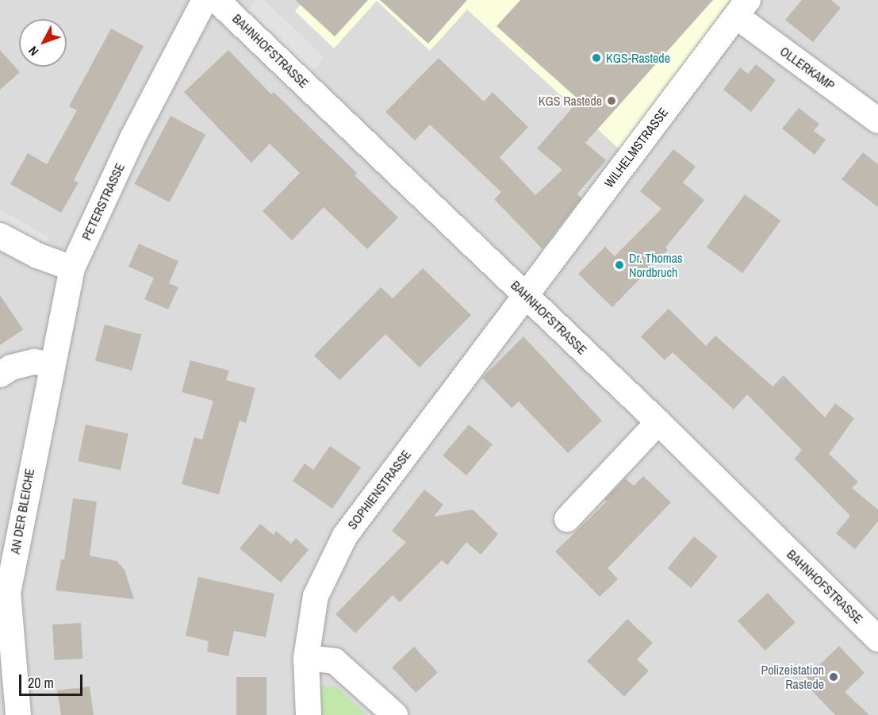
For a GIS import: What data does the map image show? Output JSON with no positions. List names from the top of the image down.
{
  "streets": {
    "street": [
      "BAHNHOFSTRASSE",
      "OLLERKAMP",
      "WILHELMSTRASSE",
      "PETERSTRASSE",
      "SOPHIENSTRASSE",
      "AN DER BLEICHE"
    ]
  },
  "crossings": [
    ["BAHNHOFSTRASSE", "WILHELMSTRASSE"],
    ["BAHNHOFSTRASSE", "SOPHIENSTRASSE"],
    ["OLLERKAMP", "WILHELMSTRASSE"],
    ["WILHELMSTRASSE", "SOPHIENSTRASSE"],
    ["PETERSTRASSE", "AN DER BLEICHE"]
  ],
  "places": [
    "KGS-Rastede",
    "KGS Rastede",
    "Dr. Thomas Nordbruch",
    "Polizeistation Rastede"
  ],
  "scale_bar": "20 m",
  "north": "bottom left"
}
